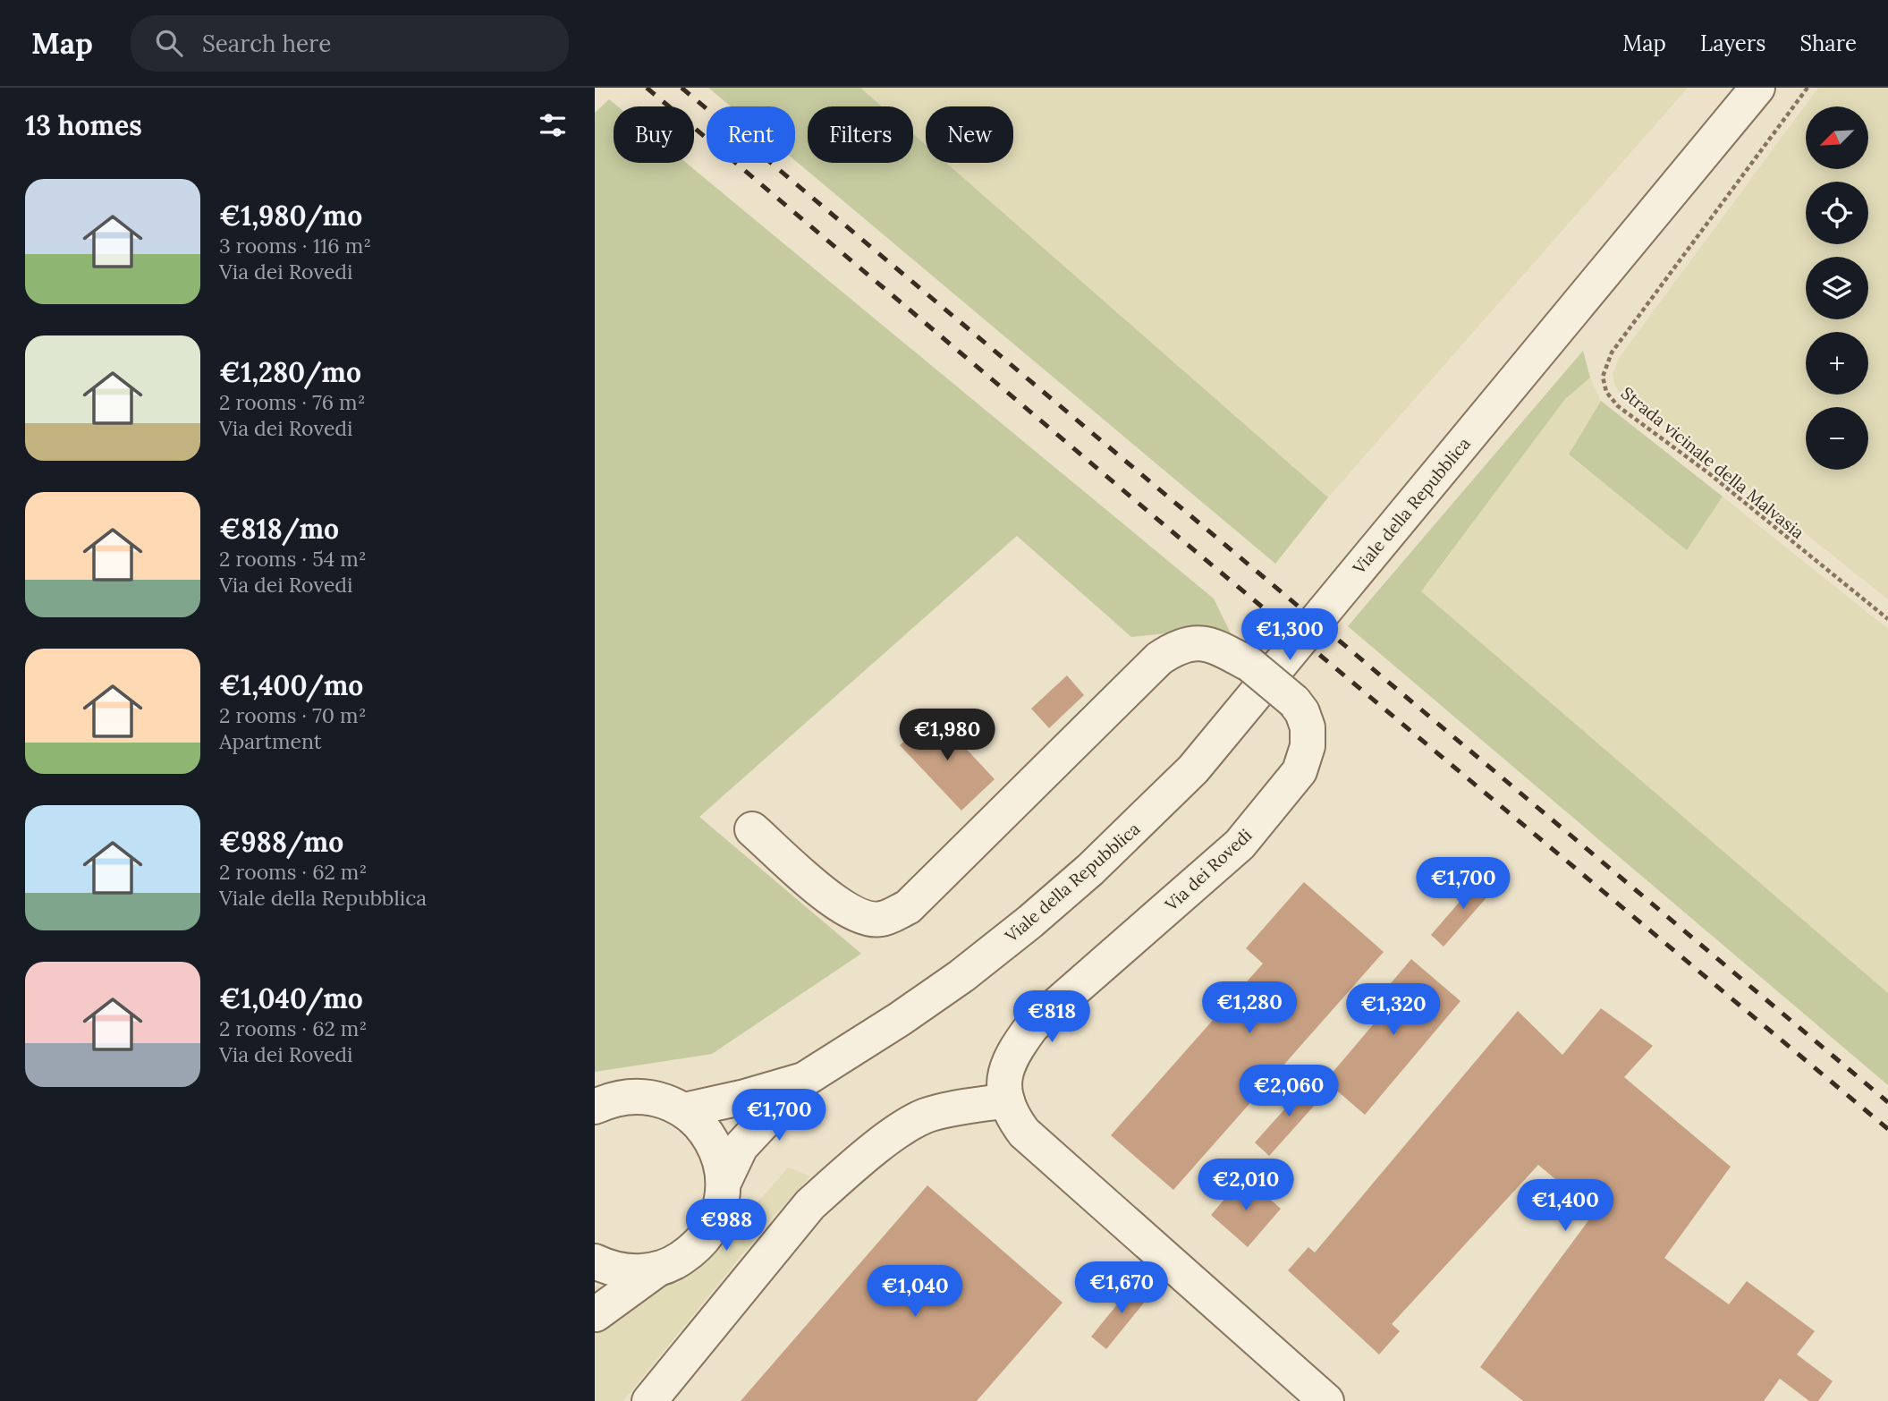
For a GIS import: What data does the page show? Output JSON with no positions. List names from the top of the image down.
{
  "streets": {
    "street": ["Viale della Repubblica", "Via dei Rovedi"],
    "path": ["Strada vicinale della Malvasia"]
  },
  "north": "bottom left",
  "page": {
    "header": "Map",
    "search": "Search here",
    "nav": ["Map", "Layers", "Share"],
    "heading": "13 homes",
    "map_buttons": ["+", "−"],
    "chip": [
      "Buy",
      "Rent",
      "Filters",
      "New"
    ],
    "list": [
      {
        "name": "€1,980/mo",
        "note": "3 rooms · 116 m² · Via dei Rovedi"
      },
      {
        "name": "€1,280/mo",
        "note": "2 rooms · 76 m² · Via dei Rovedi"
      },
      {
        "name": "€818/mo",
        "note": "2 rooms · 54 m² · Via dei Rovedi"
      },
      {
        "name": "€1,400/mo",
        "note": "2 rooms · 70 m² · Apartment"
      },
      {
        "name": "€988/mo",
        "note": "2 rooms · 62 m² · Viale della Repubblica"
      },
      {
        "name": "€1,040/mo",
        "note": "2 rooms · 62 m² · Via dei Rovedi"
      }
    ],
    "price": [
      "€1,300",
      "€1,980",
      "€1,700",
      "€1,280",
      "€1,320",
      "€818",
      "€2,060",
      "€1,700",
      "€2,010",
      "€1,400",
      "€988",
      "€1,670",
      "€1,040"
    ]
  }
}
